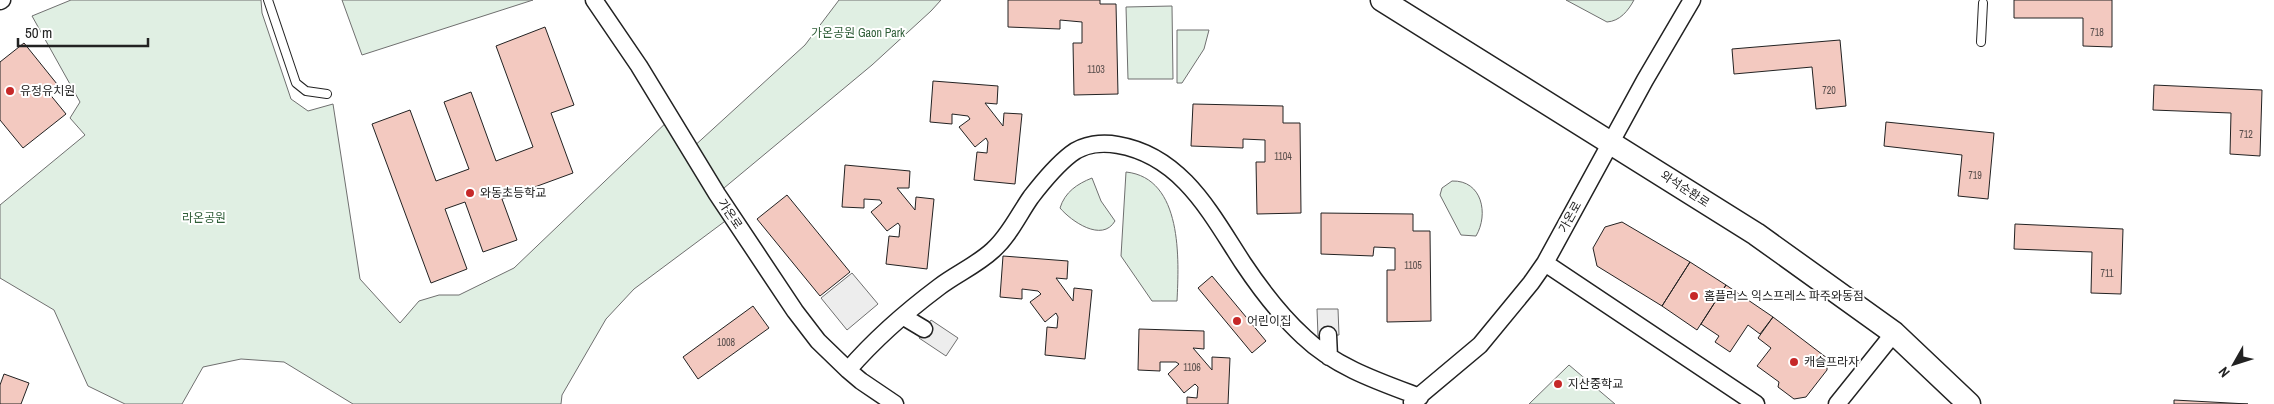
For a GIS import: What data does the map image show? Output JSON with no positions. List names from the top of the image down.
{
  "streets": {
    "street": ["와석순환로", "가온로"]
  },
  "crossings": [
    ["와석순환로", "가온로"]
  ],
  "parks": ["가온공원 Gaon Park", "라온공원"],
  "places": [
    "유정유치원",
    "와동초등학교",
    "홈플러스 익스프레스 파주와동점",
    "어린이집",
    "캐슬프라자",
    "지산중학교"
  ],
  "house_numbers": [
    "718",
    "1103",
    "720",
    "712",
    "1104",
    "719",
    "1105",
    "711",
    "1008",
    "1106"
  ],
  "scale_bar": "50 m",
  "north": "bottom left"
}
